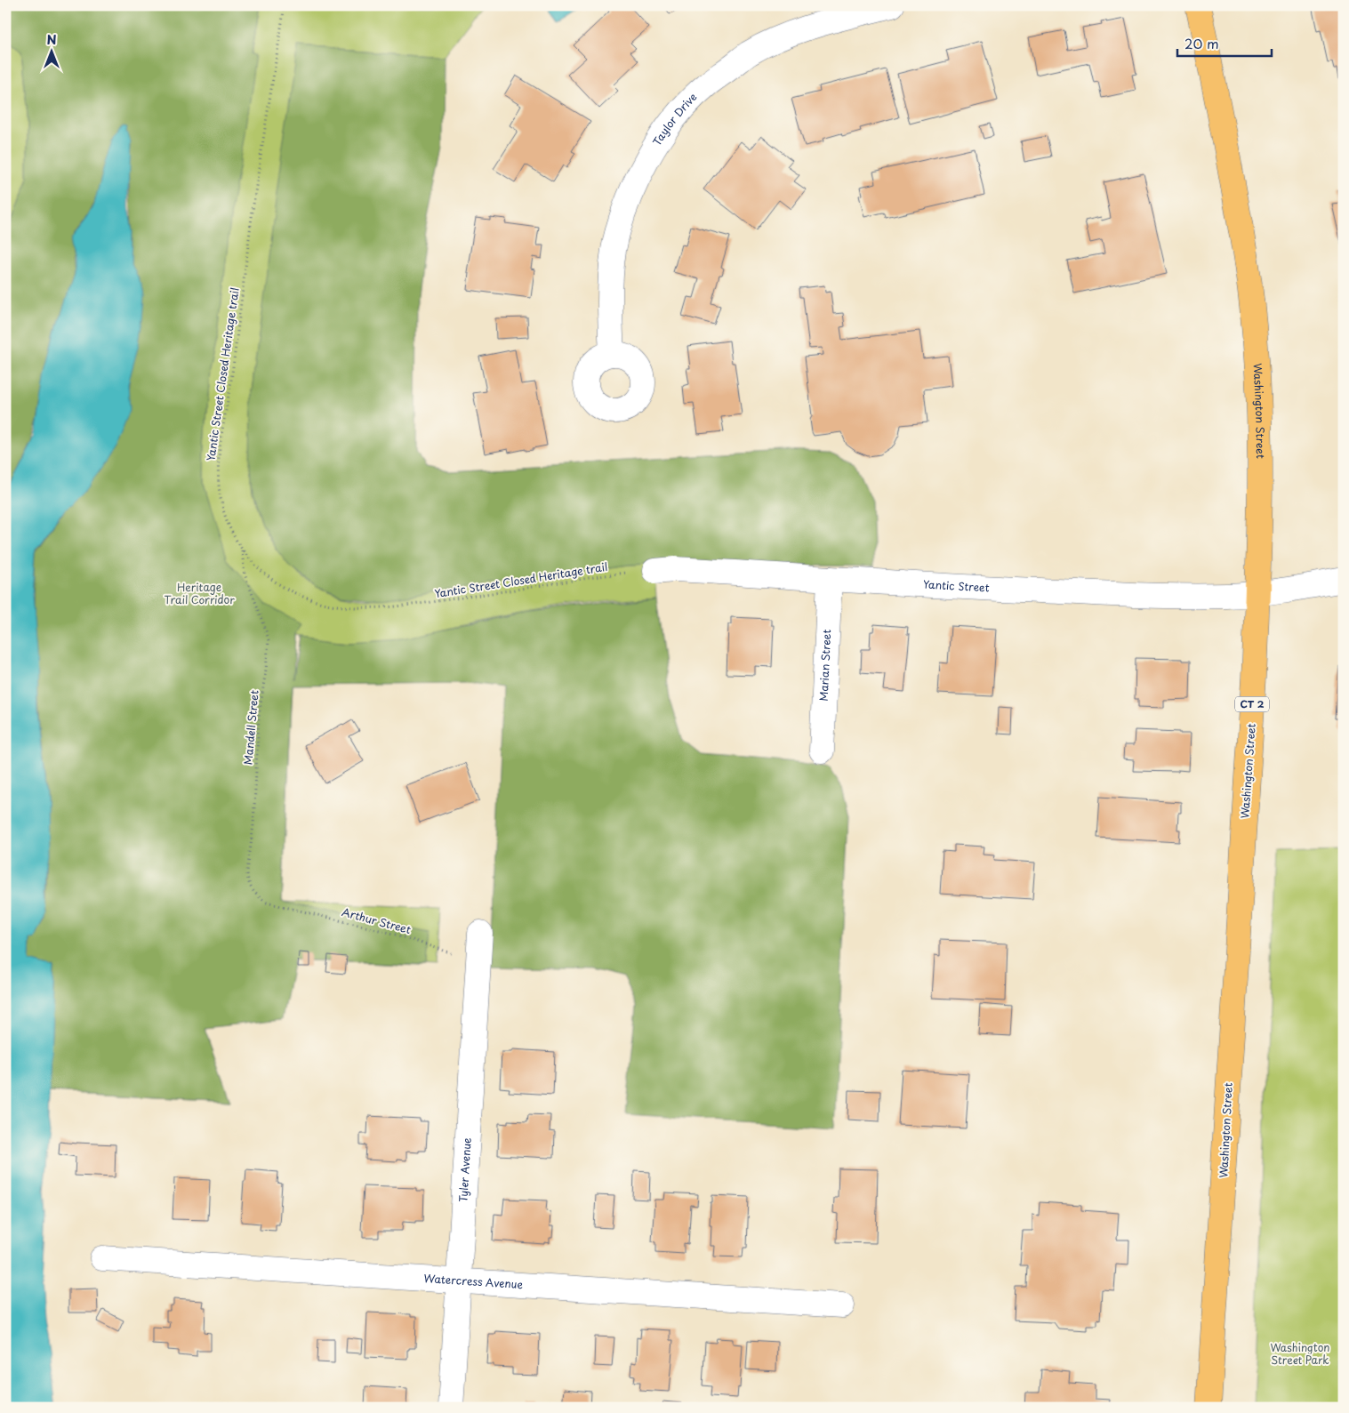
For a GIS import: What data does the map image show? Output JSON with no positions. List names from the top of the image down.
{
  "streets": {
    "highway": ["Washington Street", "CT 2"],
    "street": [
      "Taylor Drive",
      "Yantic Street",
      "Marian Street",
      "Tyler Avenue",
      "Watercress Avenue"
    ],
    "path": ["Yantic Street Closed Heritage trail", "Mandell Street", "Arthur Street"]
  },
  "crossings": [
    ["Yantic Street Closed Heritage trail", "Yantic Street"],
    ["Yantic Street Closed Heritage trail", "Mandell Street"],
    ["Washington Street", "Yantic Street"],
    ["Yantic Street", "Marian Street"],
    ["Mandell Street", "Arthur Street"],
    ["Arthur Street", "Tyler Avenue"],
    ["Tyler Avenue", "Watercress Avenue"]
  ],
  "parks": ["Heritage Trail Corridor", "Washington Street Park"],
  "scale_bar": "20 m",
  "north": "top"
}
